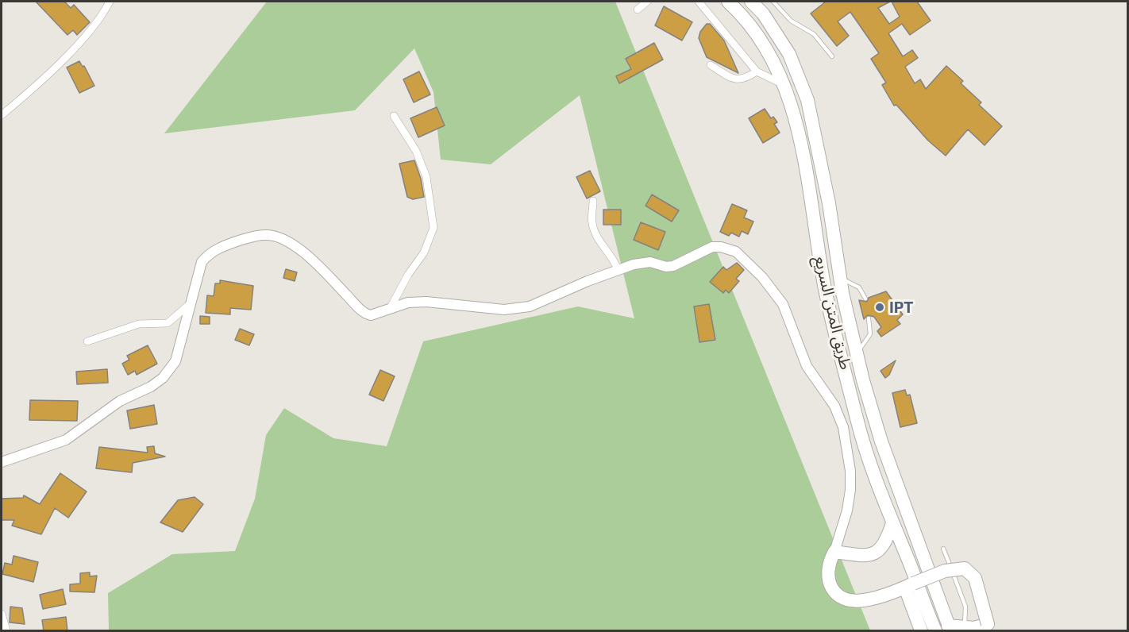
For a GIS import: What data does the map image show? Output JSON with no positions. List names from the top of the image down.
{
  "streets": {
    "highway": ["طريق المتن السريع"]
  },
  "places": ["IPT"]
}
